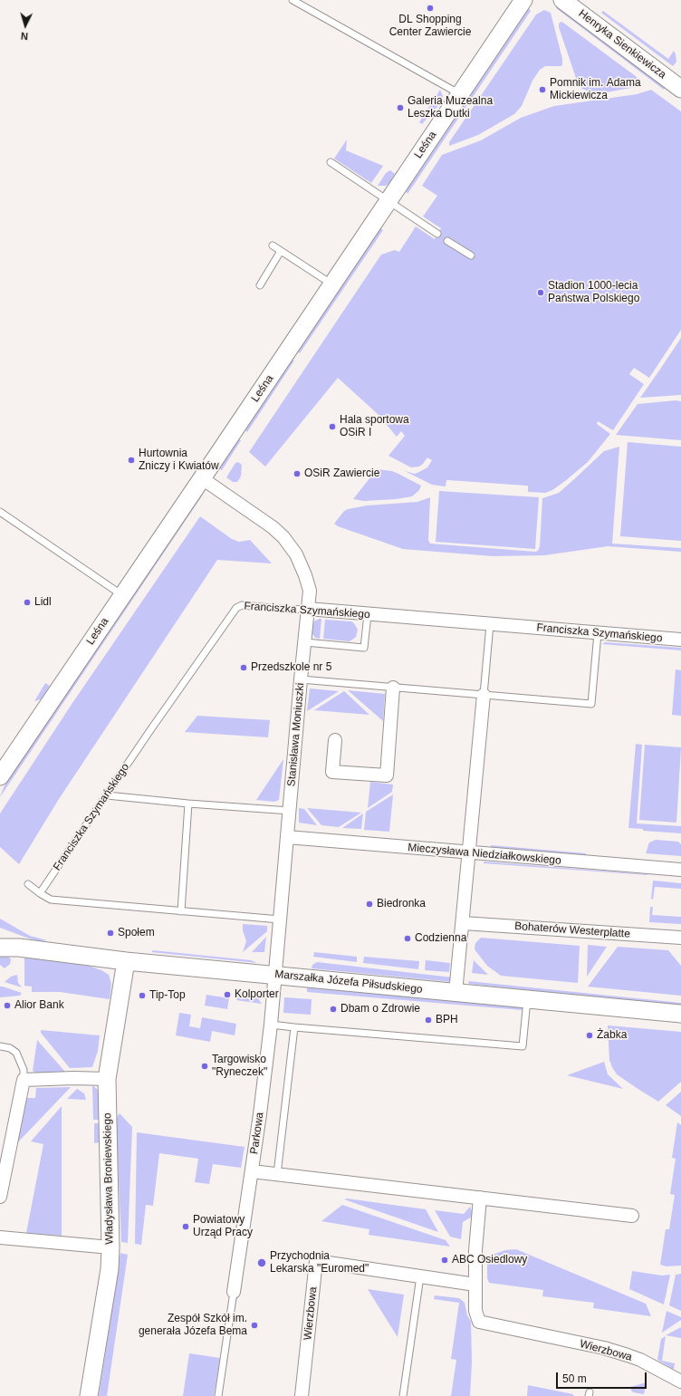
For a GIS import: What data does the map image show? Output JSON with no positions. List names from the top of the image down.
{
  "streets": {
    "street": [
      "Henryka Sienkiewicza",
      "Leśna",
      "Franciszka Szymańskiego",
      "Stanisława Moniuszki",
      "Mieczysława Niedziałkowskiego",
      "Bohaterów Westerplatte",
      "Marszałka Józefa Piłsudskiego",
      "Parkowa",
      "Władysława Broniewskiego",
      "Wierzbowa"
    ]
  },
  "crossings": [
    ["Leśna", "Stanisława Moniuszki"],
    ["Franciszka Szymańskiego", "Stanisława Moniuszki"],
    ["Stanisława Moniuszki", "Mieczysława Niedziałkowskiego"],
    ["Stanisława Moniuszki", "Marszałka Józefa Piłsudskiego"],
    ["Stanisława Moniuszki", "Parkowa"],
    ["Marszałka Józefa Piłsudskiego", "Parkowa"],
    ["Marszałka Józefa Piłsudskiego", "Władysława Broniewskiego"]
  ],
  "places": [
    "DL Shopping Center Zawiercie",
    "Pomnik im. Adama Mickiewicza",
    "Galeria Muzealna Leszka Dutki",
    "Stadion 1000-lecia Państwa Polskiego",
    "Hala sportowa OSiR I",
    "Hurtownia Zniczy i Kwiatów",
    "OSiR Zawiercie",
    "Lidl",
    "Przedszkole nr 5",
    "Biedronka",
    "Społem",
    "Codzienna",
    "Kolporter",
    "Tip-Top",
    "Alior Bank",
    "Dbam o Zdrowie",
    "BPH",
    "Żabka",
    "Targowisko \"Ryneczek\"",
    "Powiatowy Urząd Pracy",
    "ABC Osiedlowy",
    "Przychodnia Lekarska \"Euromed\"",
    "Zespół Szkół im. generała Józefa Bema"
  ],
  "scale_bar": "50 m",
  "north": "bottom"
}
